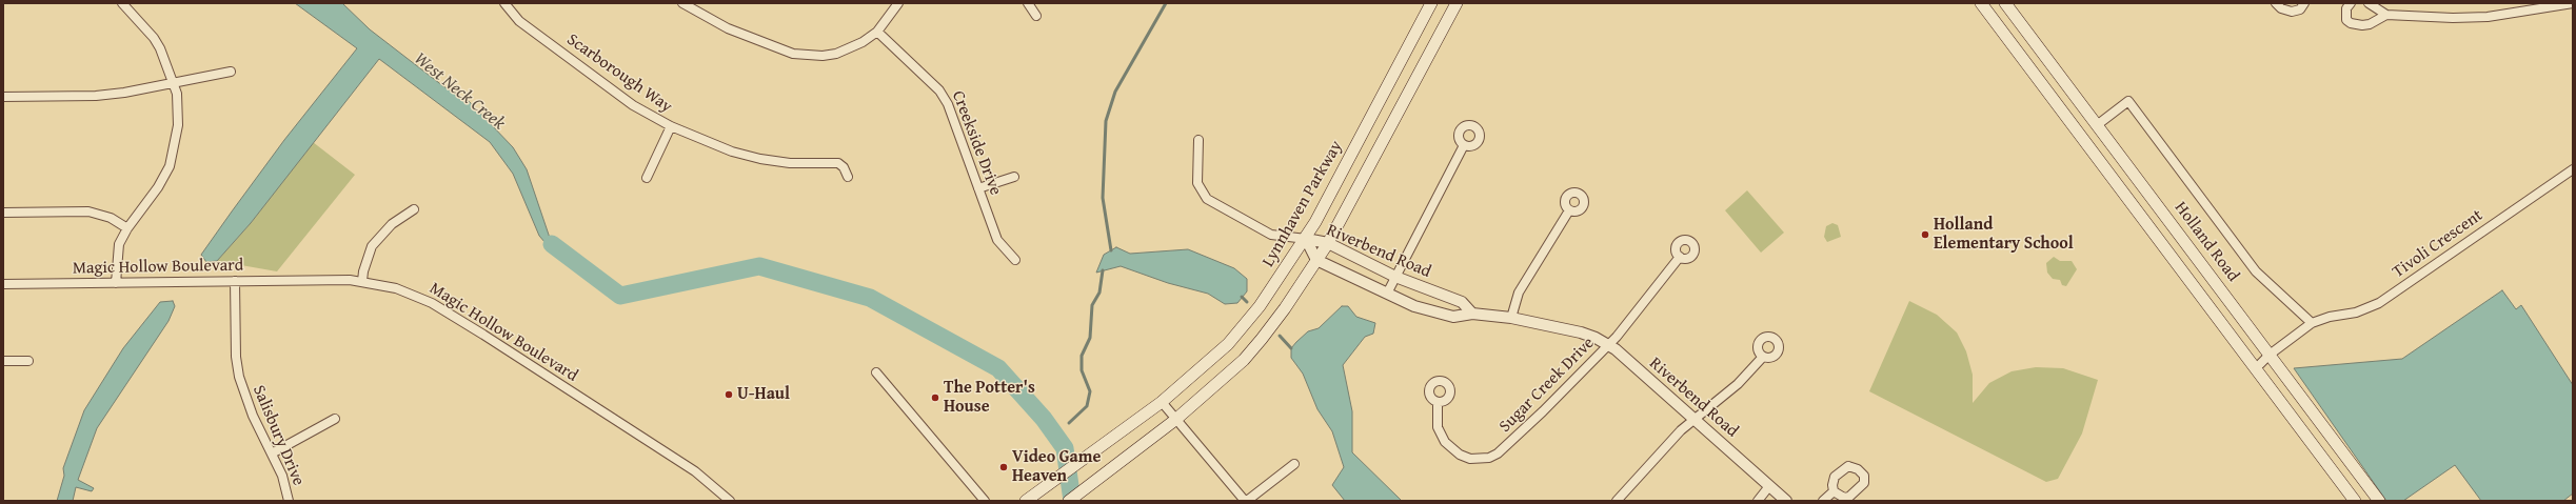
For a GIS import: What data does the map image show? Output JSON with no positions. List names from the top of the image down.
{
  "streets": {
    "main road": ["Lynnhaven Parkway", "Holland Road"],
    "street": [
      "Scarborough Way",
      "Creekside Drive",
      "Tivoli Crescent",
      "Riverbend Road",
      "Magic Hollow Boulevard",
      "Sugar Creek Drive",
      "Salisbury Drive"
    ]
  },
  "crossings": [
    ["Lynnhaven Parkway", "Riverbend Road"],
    ["Holland Road", "Tivoli Crescent"],
    ["Riverbend Road", "Sugar Creek Drive"],
    ["Magic Hollow Boulevard", "Salisbury Drive"]
  ],
  "water": ["West Neck Creek"],
  "places": [
    "Holland Elementary School",
    "U-Haul",
    "The Potter's House",
    "Video Game Heaven"
  ]
}
